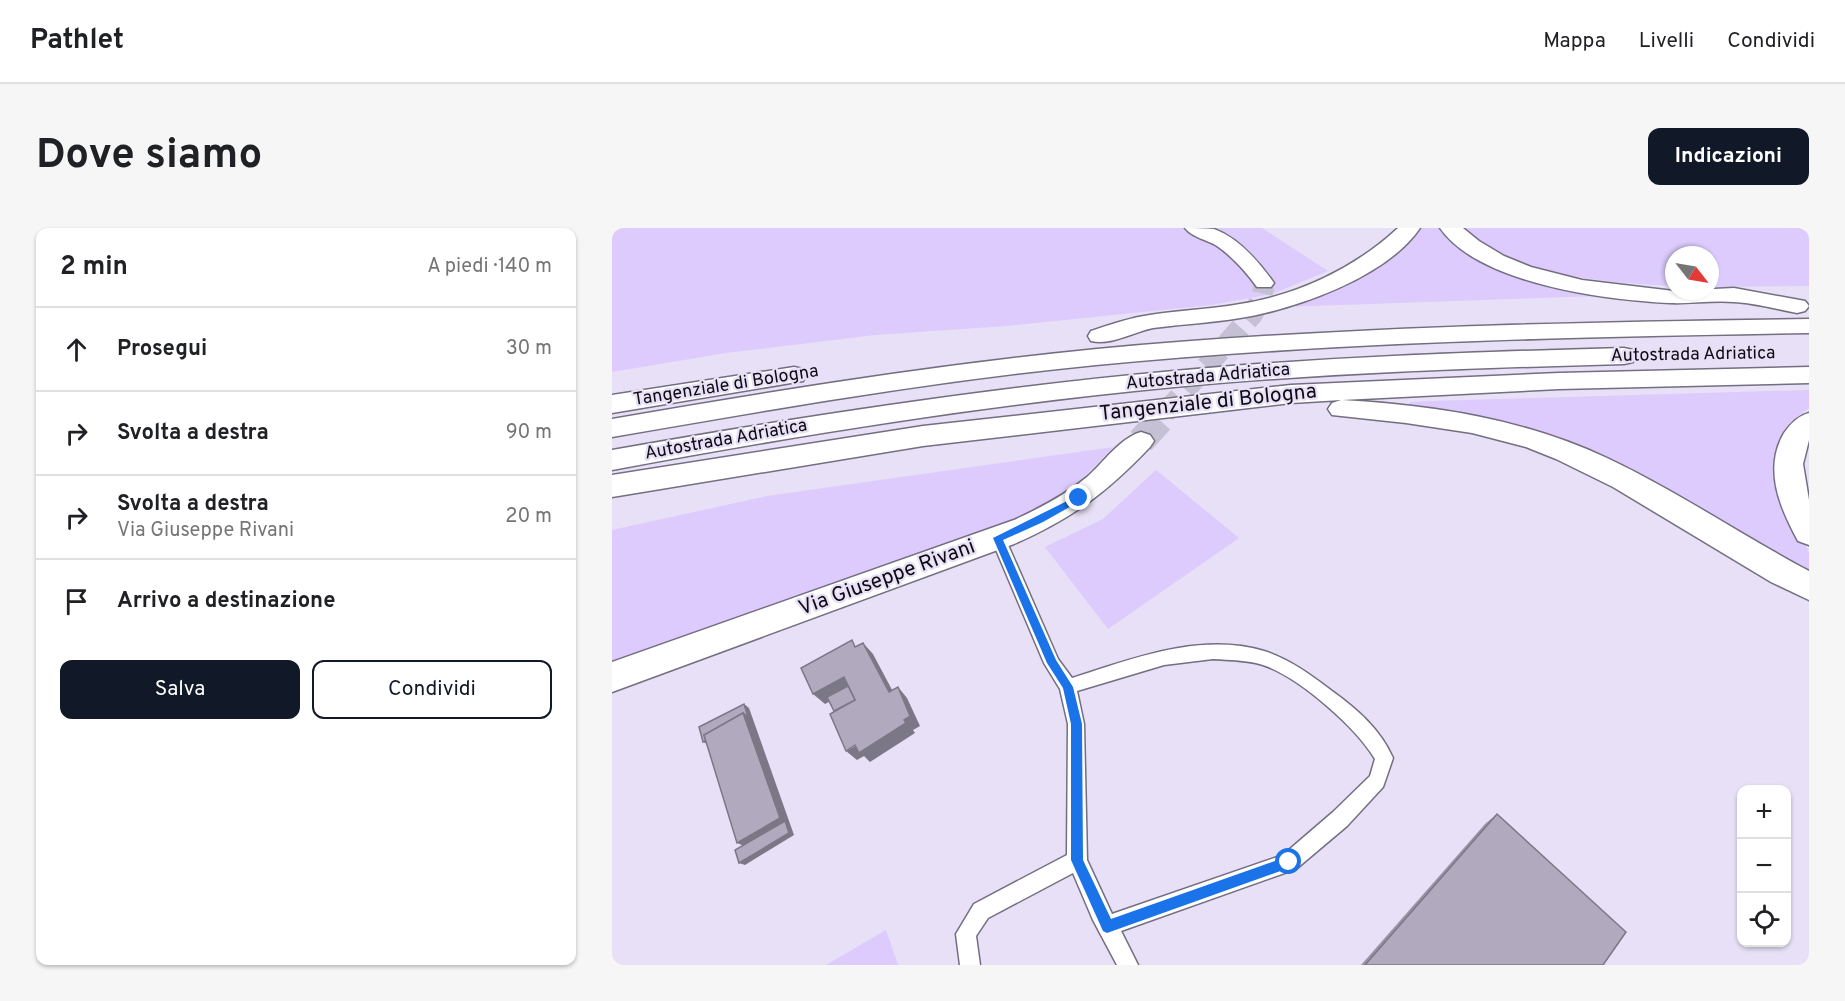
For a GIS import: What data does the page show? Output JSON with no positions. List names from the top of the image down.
{
  "streets": {
    "highway": ["Autostrada Adriatica", "Tangenziale di Bologna"],
    "street": ["Via Giuseppe Rivani"]
  },
  "crossings": [
    ["Autostrada Adriatica", "Tangenziale di Bologna"]
  ],
  "north": "bottom right",
  "page": {
    "header": "Pathlet",
    "nav": ["Mappa", "Livelli", "Condividi"],
    "buttons": [
      "Indicazioni",
      ["Salva", "Condividi"]
    ],
    "title": "Dove siamo",
    "heading": ["2 min", "A piedi · 140 m"],
    "list": [
      ["Prosegui", "30 m"],
      ["Svolta a destra", "90 m"],
      ["Svolta a destra", "Via Giuseppe Rivani", "20 m"],
      "Arrivo a destinazione"
    ],
    "map_buttons": ["+", "−"]
  }
}
